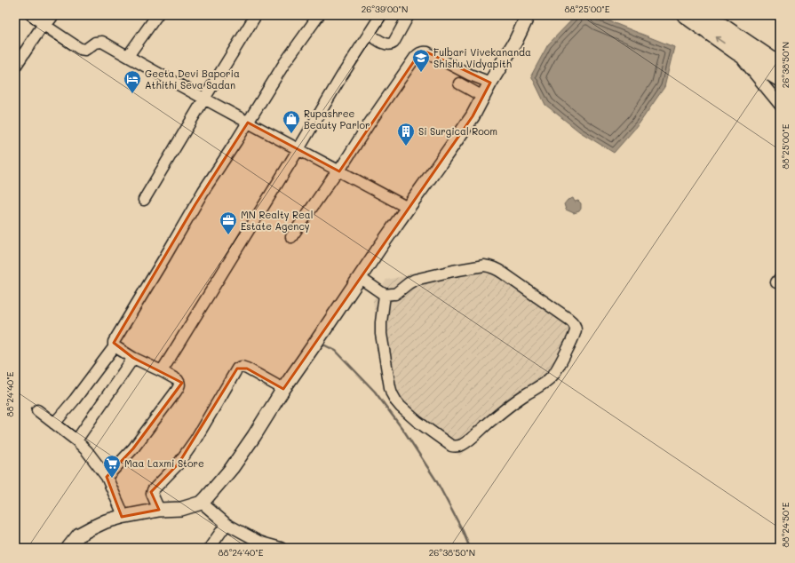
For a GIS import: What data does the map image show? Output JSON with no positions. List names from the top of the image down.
{
  "places": {
    "school or university": ["Fulbari Vivekananda Shishu Vidyapith"],
    "hotel": ["Geeta Devi Baporia Athithi Seva Sadan"],
    "shop": ["Rupashree Beauty Parlor"],
    "building": ["Si Surgical Room"],
    "office": ["MN Realty Real Estate Agency"],
    "supermarket": ["Maa Laxmi Store"]
  },
  "coordinates": [
    "26°39'00\"N",
    "88°25'00\"E",
    "26°38'50\"N",
    "88°24'40\"E",
    "88°24'50\"E"
  ]
}
